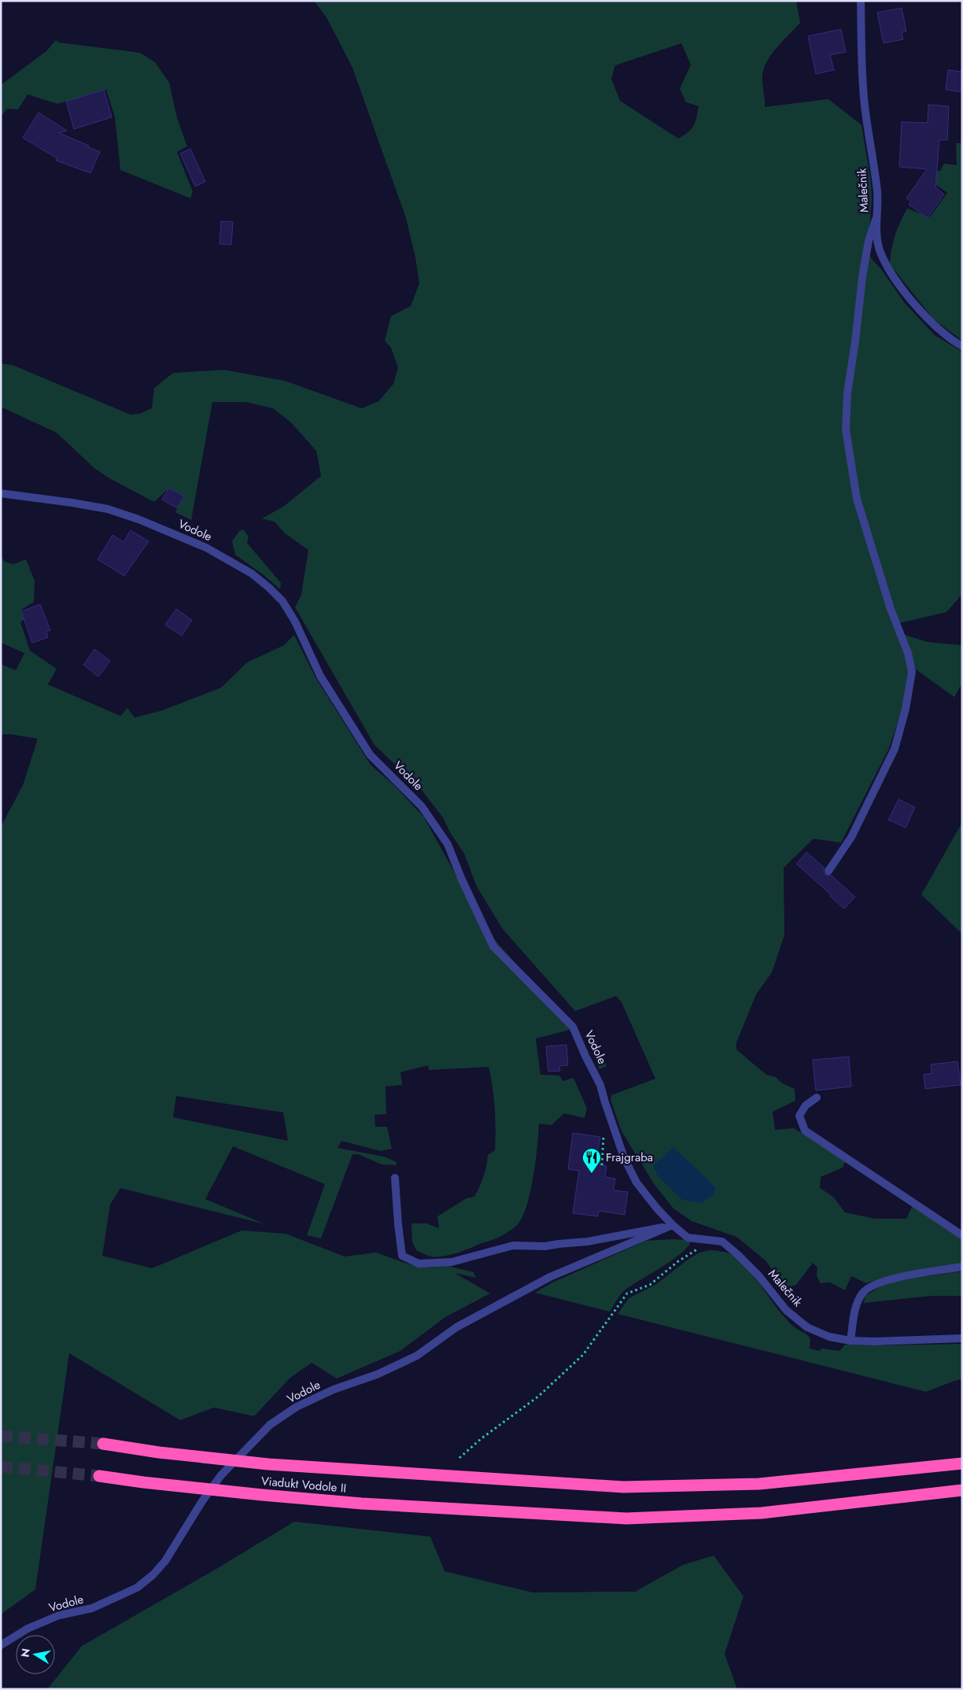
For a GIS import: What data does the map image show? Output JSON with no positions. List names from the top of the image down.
{
  "streets": {
    "highway": ["Viadukt Vodole II"],
    "street": ["Malečnik", "Vodole"]
  },
  "crossings": [
    ["Malečnik", "Vodole"]
  ],
  "places": {
    "restaurant": ["Frajgraba"]
  },
  "north": "left"
}
